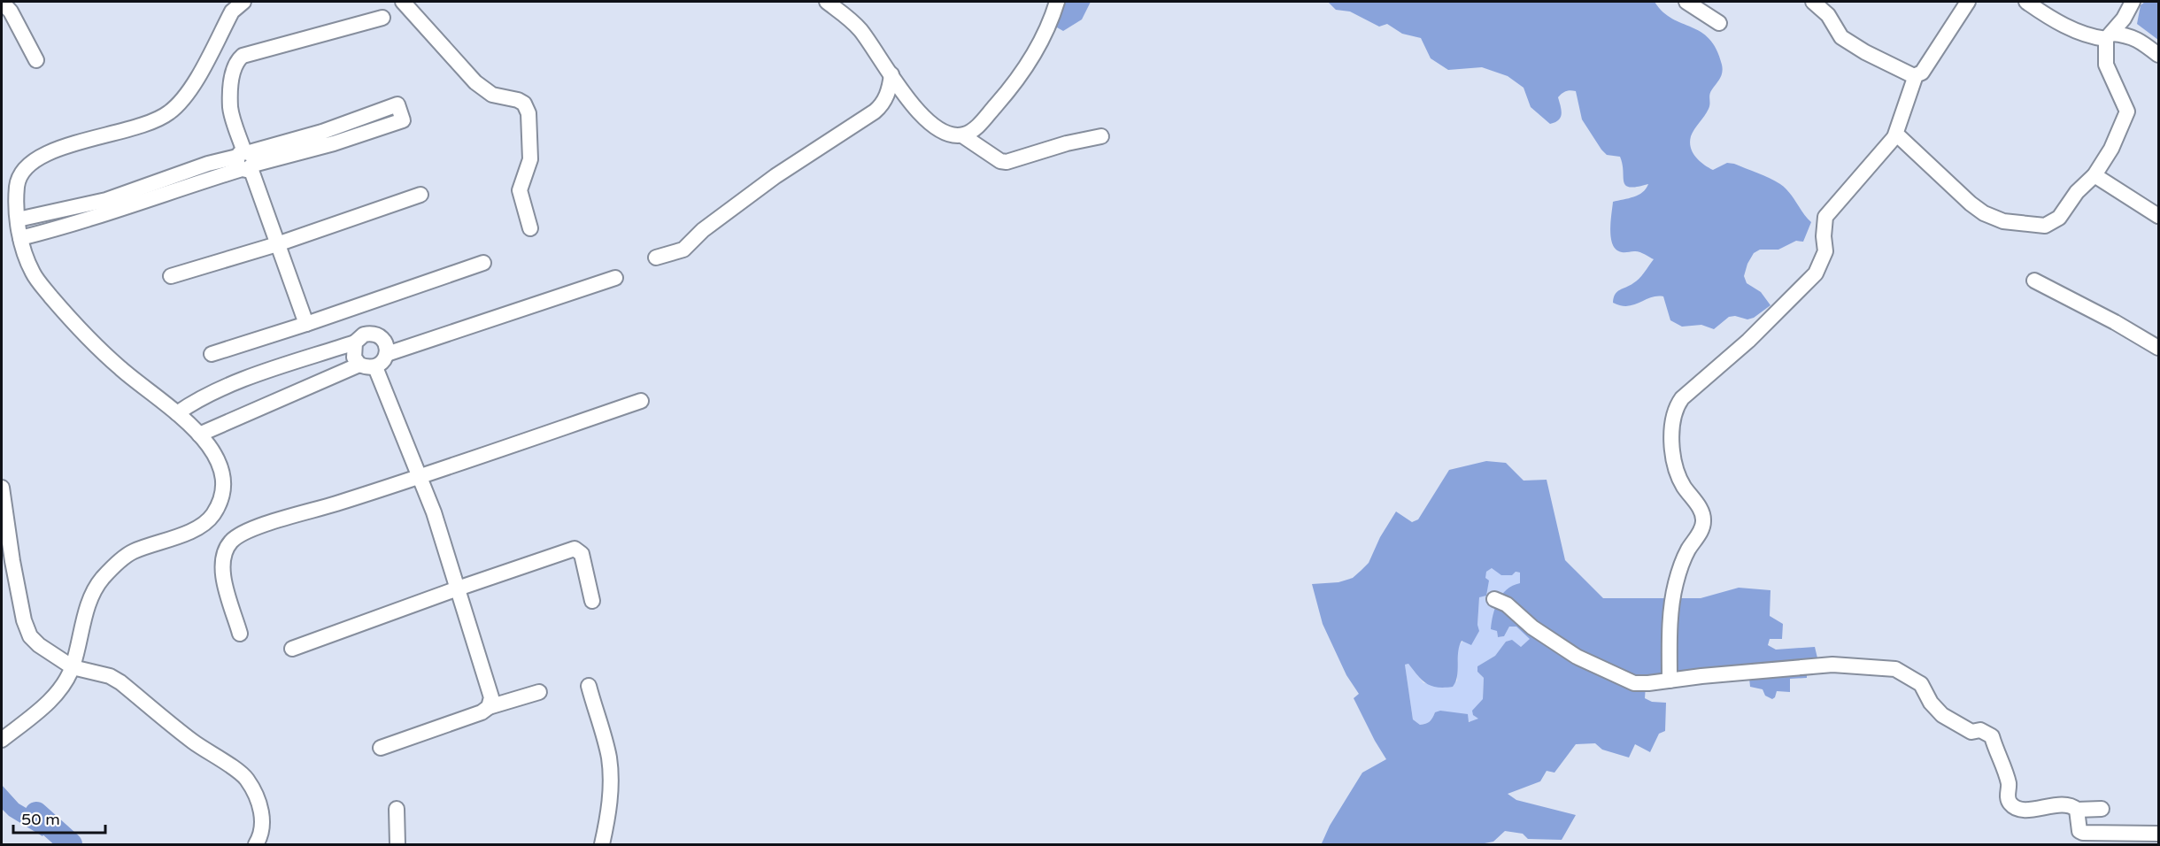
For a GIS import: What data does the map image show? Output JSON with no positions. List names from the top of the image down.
{
  "scale_bar": "50 m"
}
